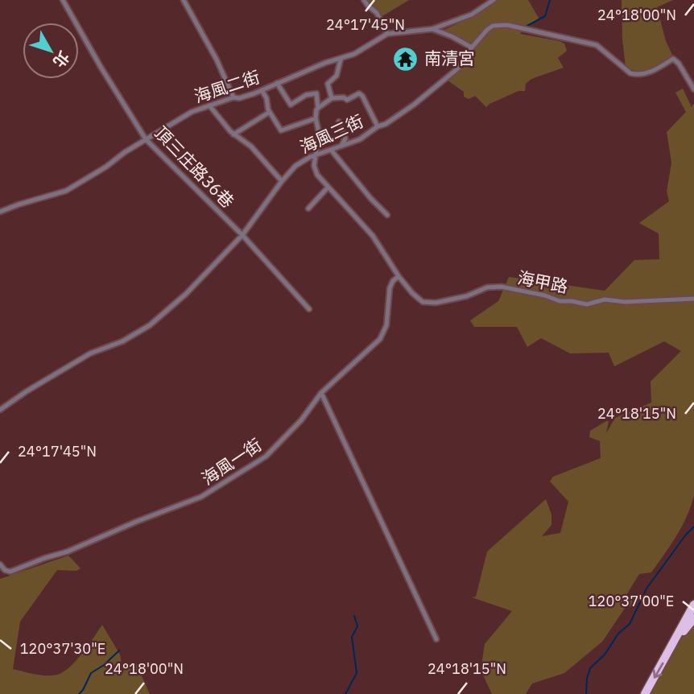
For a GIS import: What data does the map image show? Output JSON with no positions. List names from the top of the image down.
{
  "streets": {
    "street": [
      "海風二街",
      "海風三街",
      "頂三庄路36巷",
      "海甲路",
      "海風一街"
    ]
  },
  "crossings": [
    ["海風二街", "海風三街"],
    ["海風二街", "頂三庄路36巷"],
    ["海風三街", "頂三庄路36巷"],
    ["海甲路", "海風一街"]
  ],
  "places": {
    "temple": ["南清宮"]
  },
  "north": "bottom right",
  "coordinates": [
    "24°18'00\"N",
    "24°17'45\"N",
    "24°18'15\"N",
    "120°37'00\"E",
    "120°37'30\"E"
  ]
}
